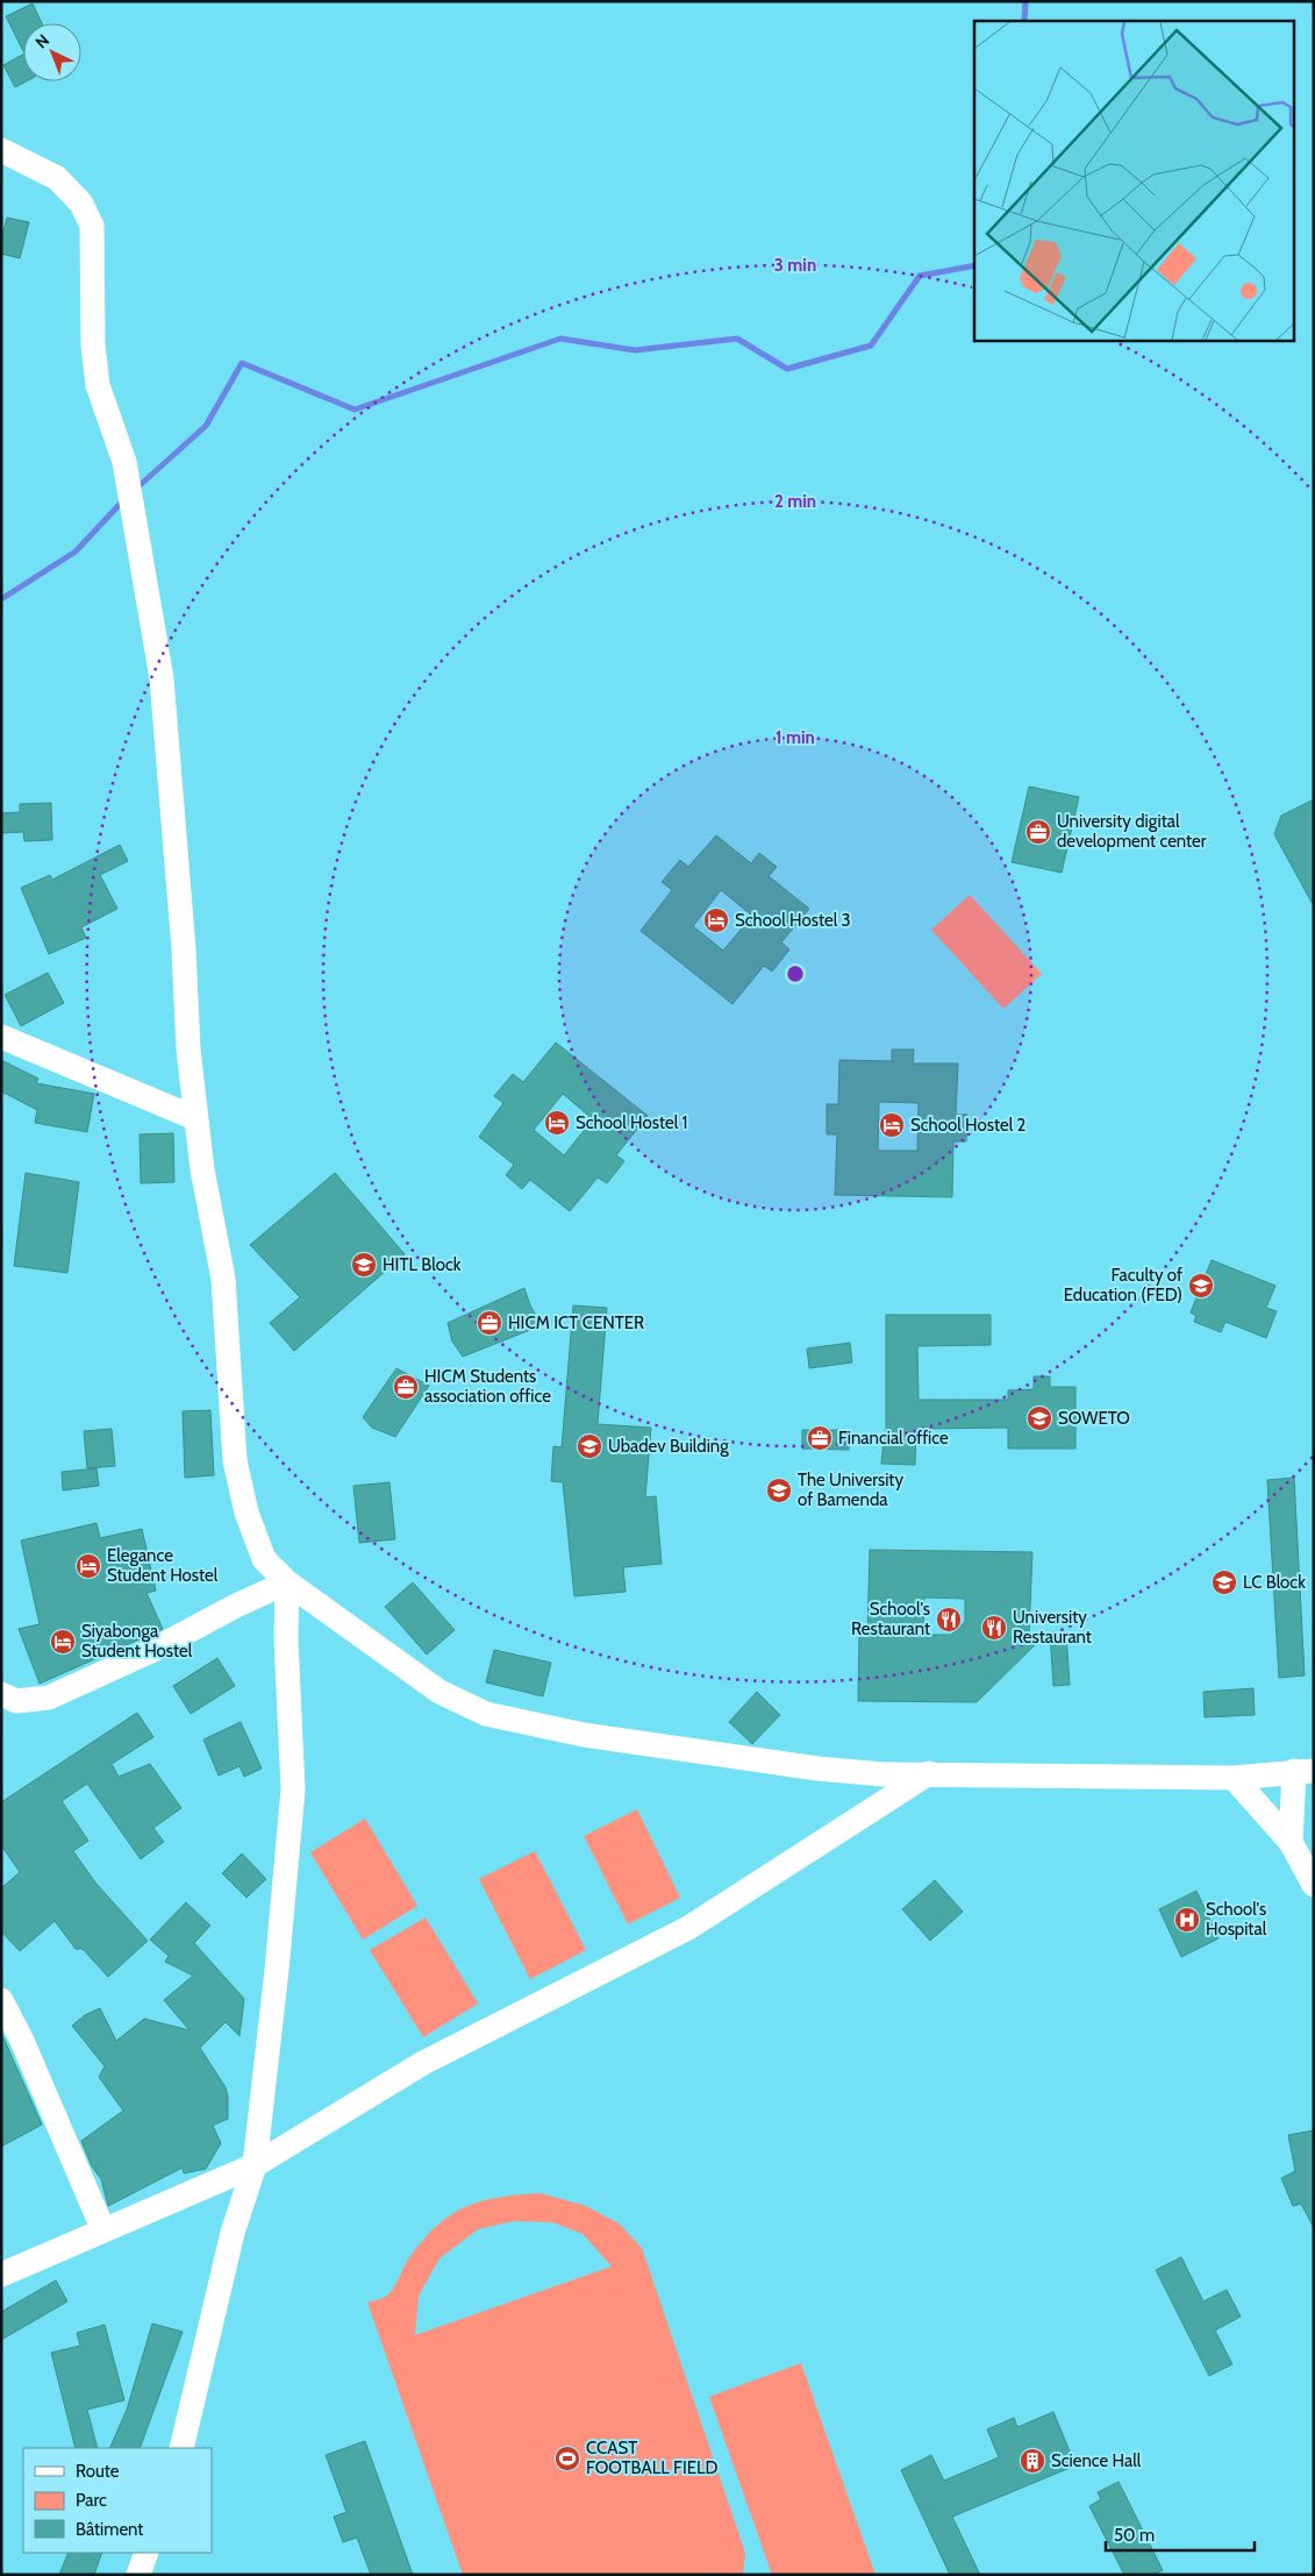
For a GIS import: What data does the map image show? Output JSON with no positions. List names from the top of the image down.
{
  "places": {
    "office": [
      "University digital development center",
      "HICM ICT CENTER",
      "HICM Students association office",
      "Financial office"
    ],
    "hotel": [
      "School Hostel 3",
      "School Hostel 1",
      "School Hostel 2",
      "Elegance Student Hostel",
      "Siyabonga Student Hostel"
    ],
    "school or university": [
      "HITL Block",
      "Faculty of Education (FED)",
      "SOWETO",
      "Ubadev Building",
      "The University of Bamenda",
      "LC Block"
    ],
    "restaurant": ["School's Restaurant", "University Restaurant"],
    "hospital": ["School's Hospital"],
    "sports": ["CCAST FOOTBALL FIELD"],
    "building": ["Science Hall"]
  },
  "legend": ["Route", "Parc", "Bâtiment"],
  "scale_bar": "50 m",
  "north": "top left",
  "rings": ["3 min", "2 min", "1 min"]
}
